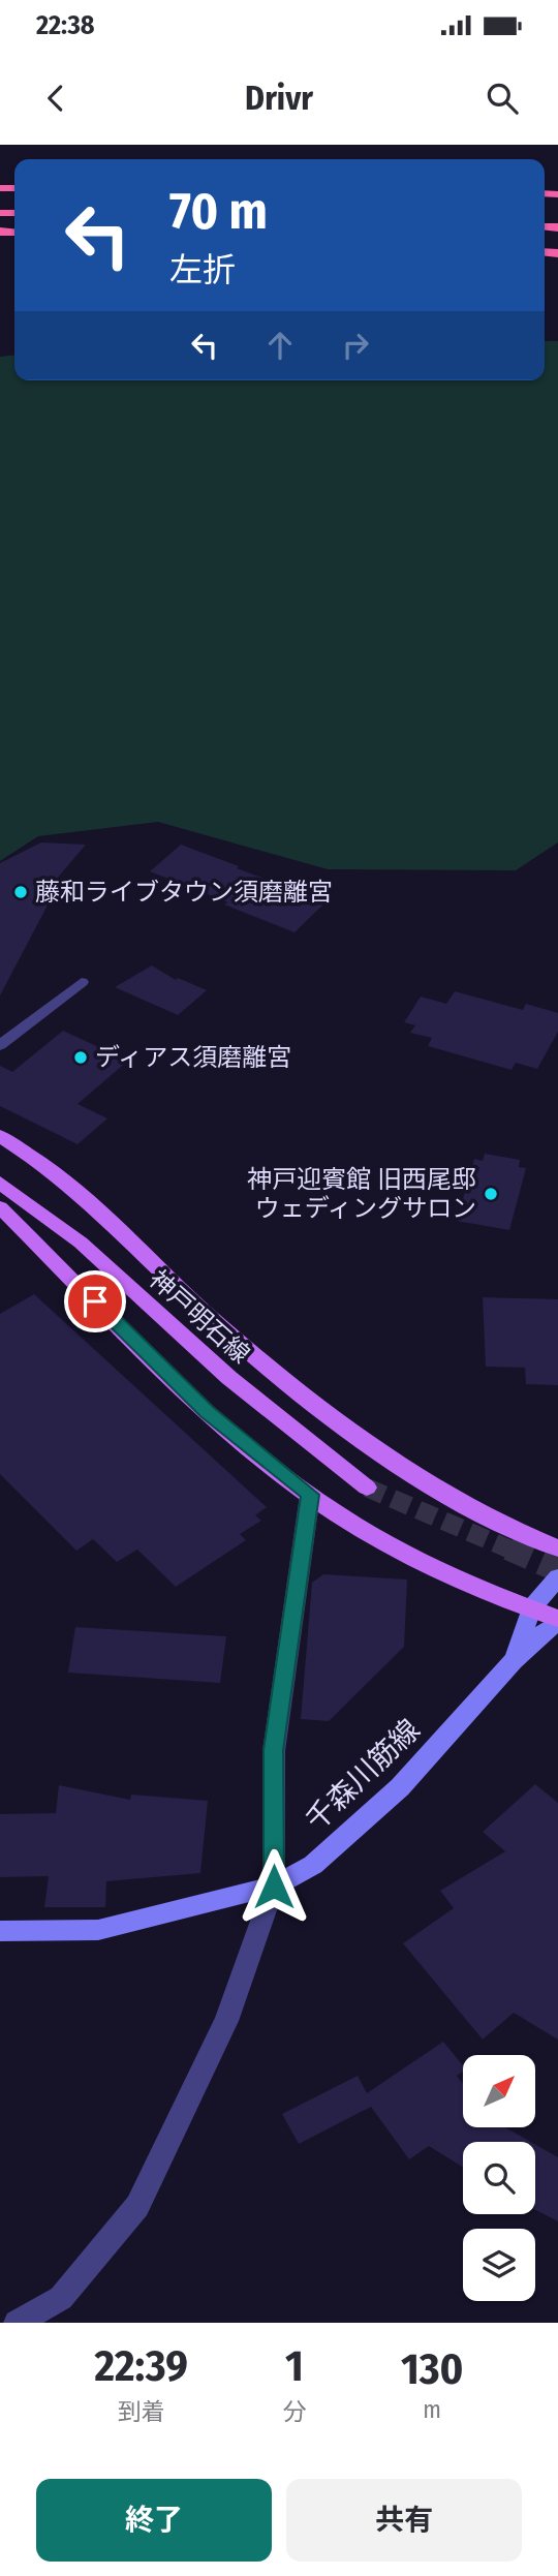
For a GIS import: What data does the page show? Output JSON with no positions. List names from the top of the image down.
{
  "streets": {
    "main road": ["神戸明石線"],
    "street": ["千森川筋線"]
  },
  "places": ["藤和ライブタウン須磨離宮", "ディアス須磨離宮", "神戸迎賓館 旧西尾邸 ウェディングサロン"],
  "north": "top right",
  "page": {
    "status": "22:38",
    "header": "Drivr",
    "turn": ["70 m", "左折"],
    "eta": [
      "22:39",
      "到着",
      "1",
      "分",
      "130",
      "m"
    ],
    "buttons": ["終了", "共有"]
  }
}
